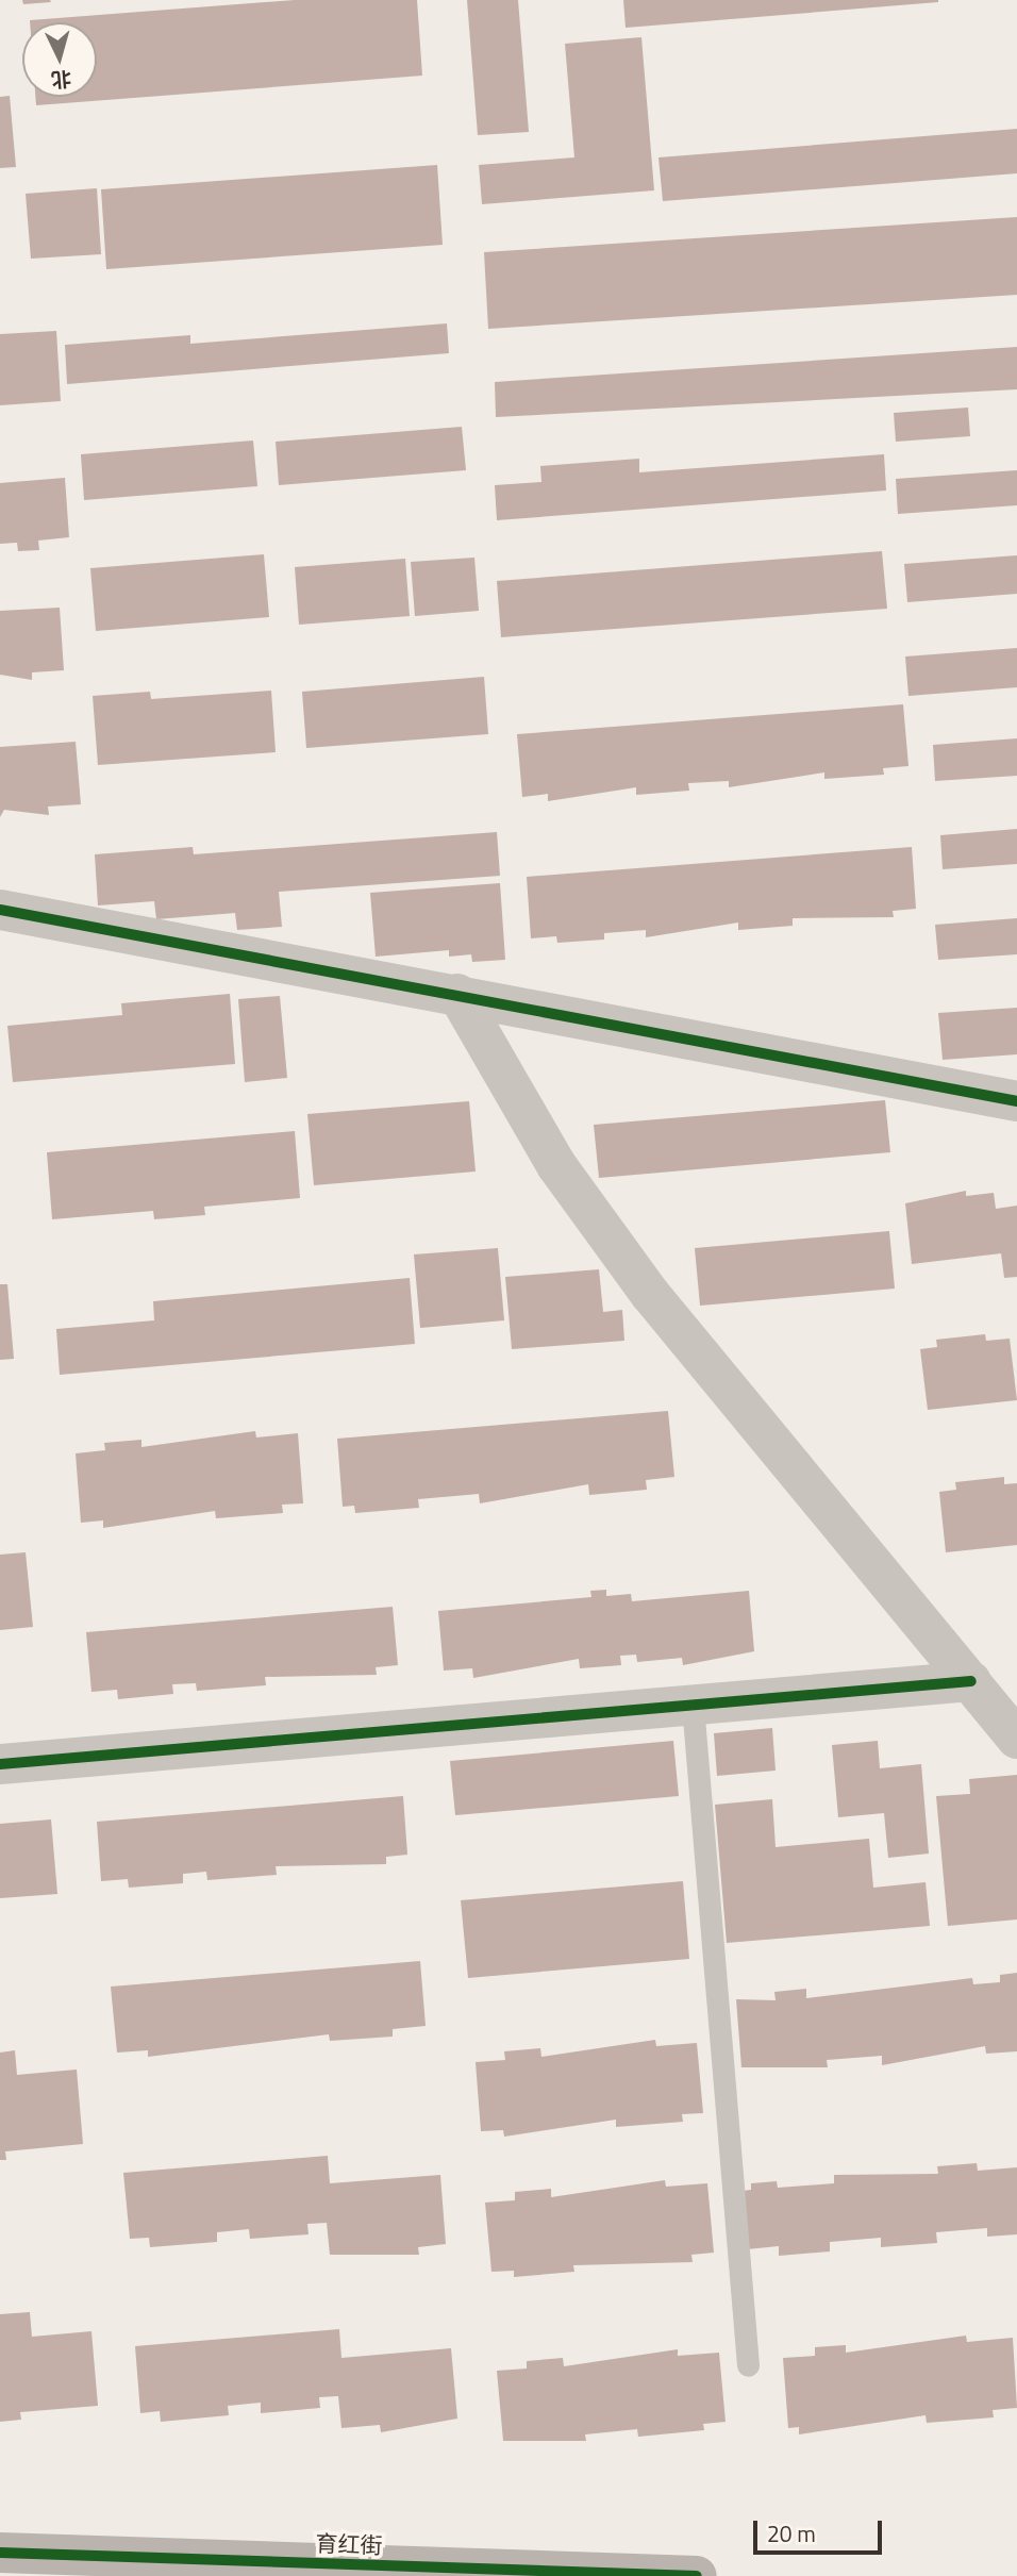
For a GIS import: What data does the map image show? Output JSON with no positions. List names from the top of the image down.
{
  "streets": {
    "street": ["育红街"]
  },
  "scale_bar": "20 m",
  "north": "bottom"
}
